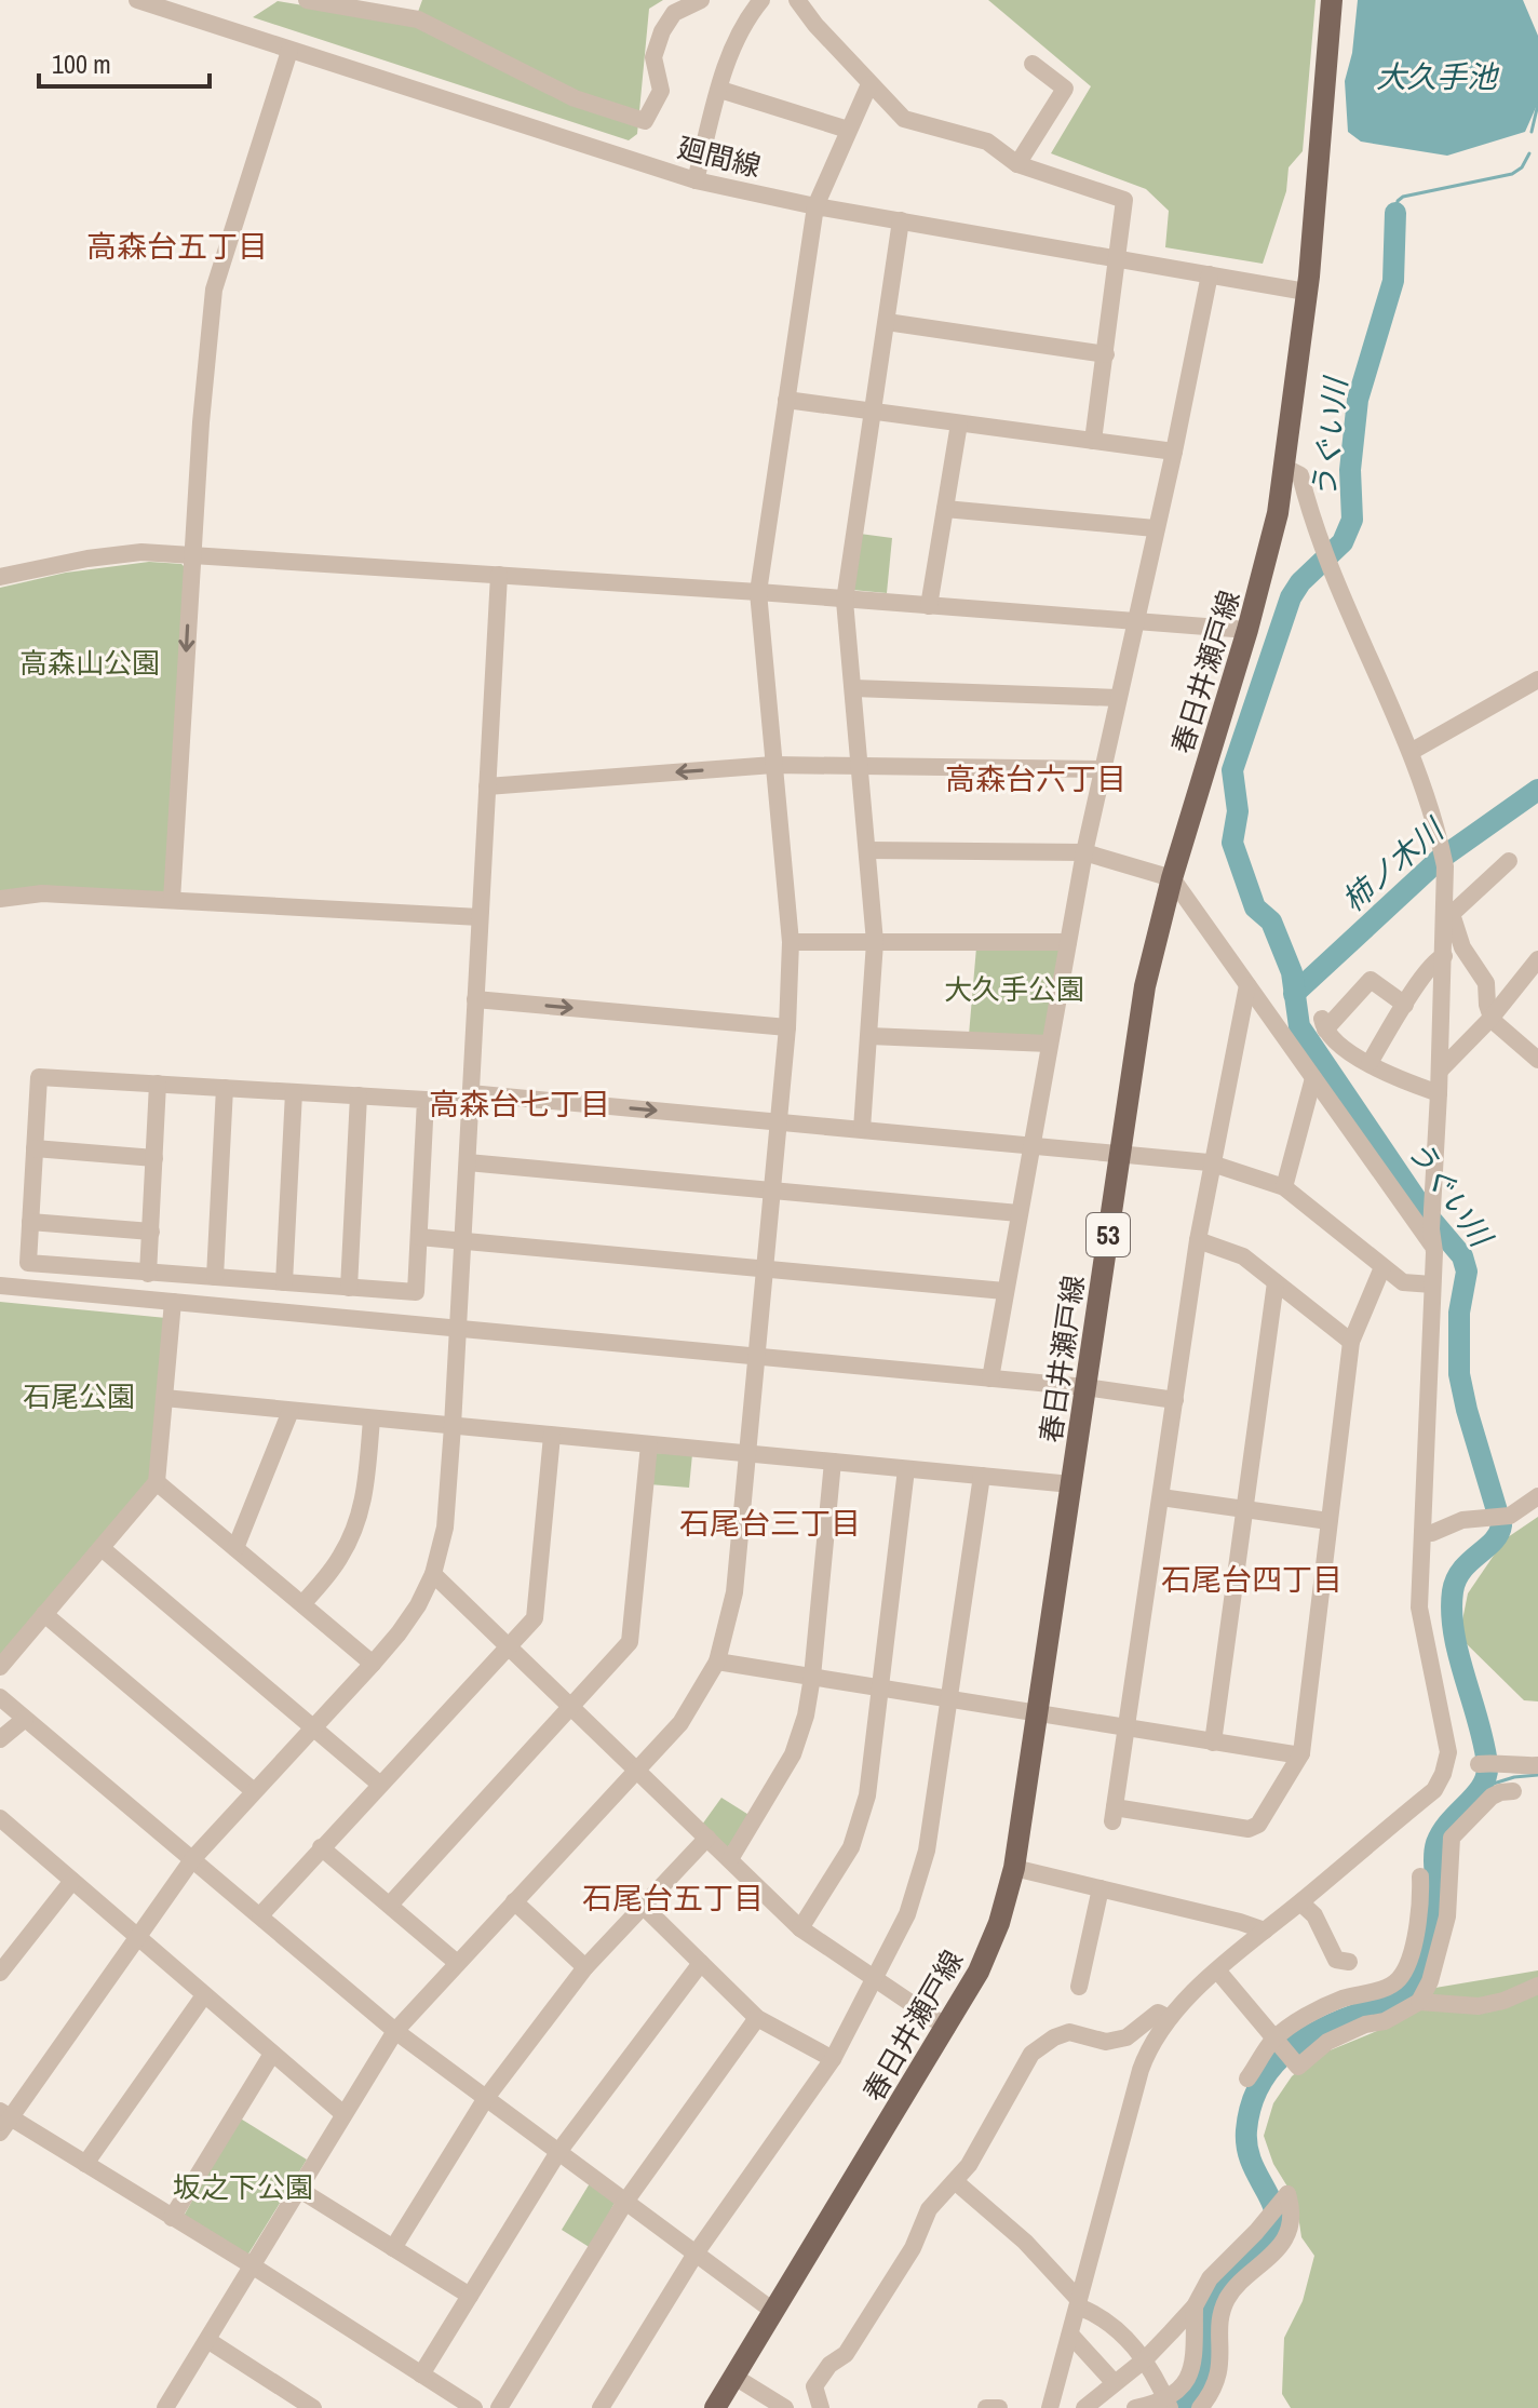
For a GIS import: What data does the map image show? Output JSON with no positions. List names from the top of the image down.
{
  "streets": {
    "main road": ["春日井瀬戸線", "53"],
    "street": ["廻間線"]
  },
  "crossings": [
    ["廻間線", "春日井瀬戸線"]
  ],
  "districts": [
    "高森台五丁目",
    "高森台六丁目",
    "高森台七丁目",
    "石尾台三丁目",
    "石尾台四丁目",
    "石尾台五丁目"
  ],
  "water": ["大久手池", "うぐい川", "柿ノ木川"],
  "parks": [
    "高森山公園",
    "大久手公園",
    "石尾公園",
    "坂之下公園"
  ],
  "scale_bar": "100 m"
}
